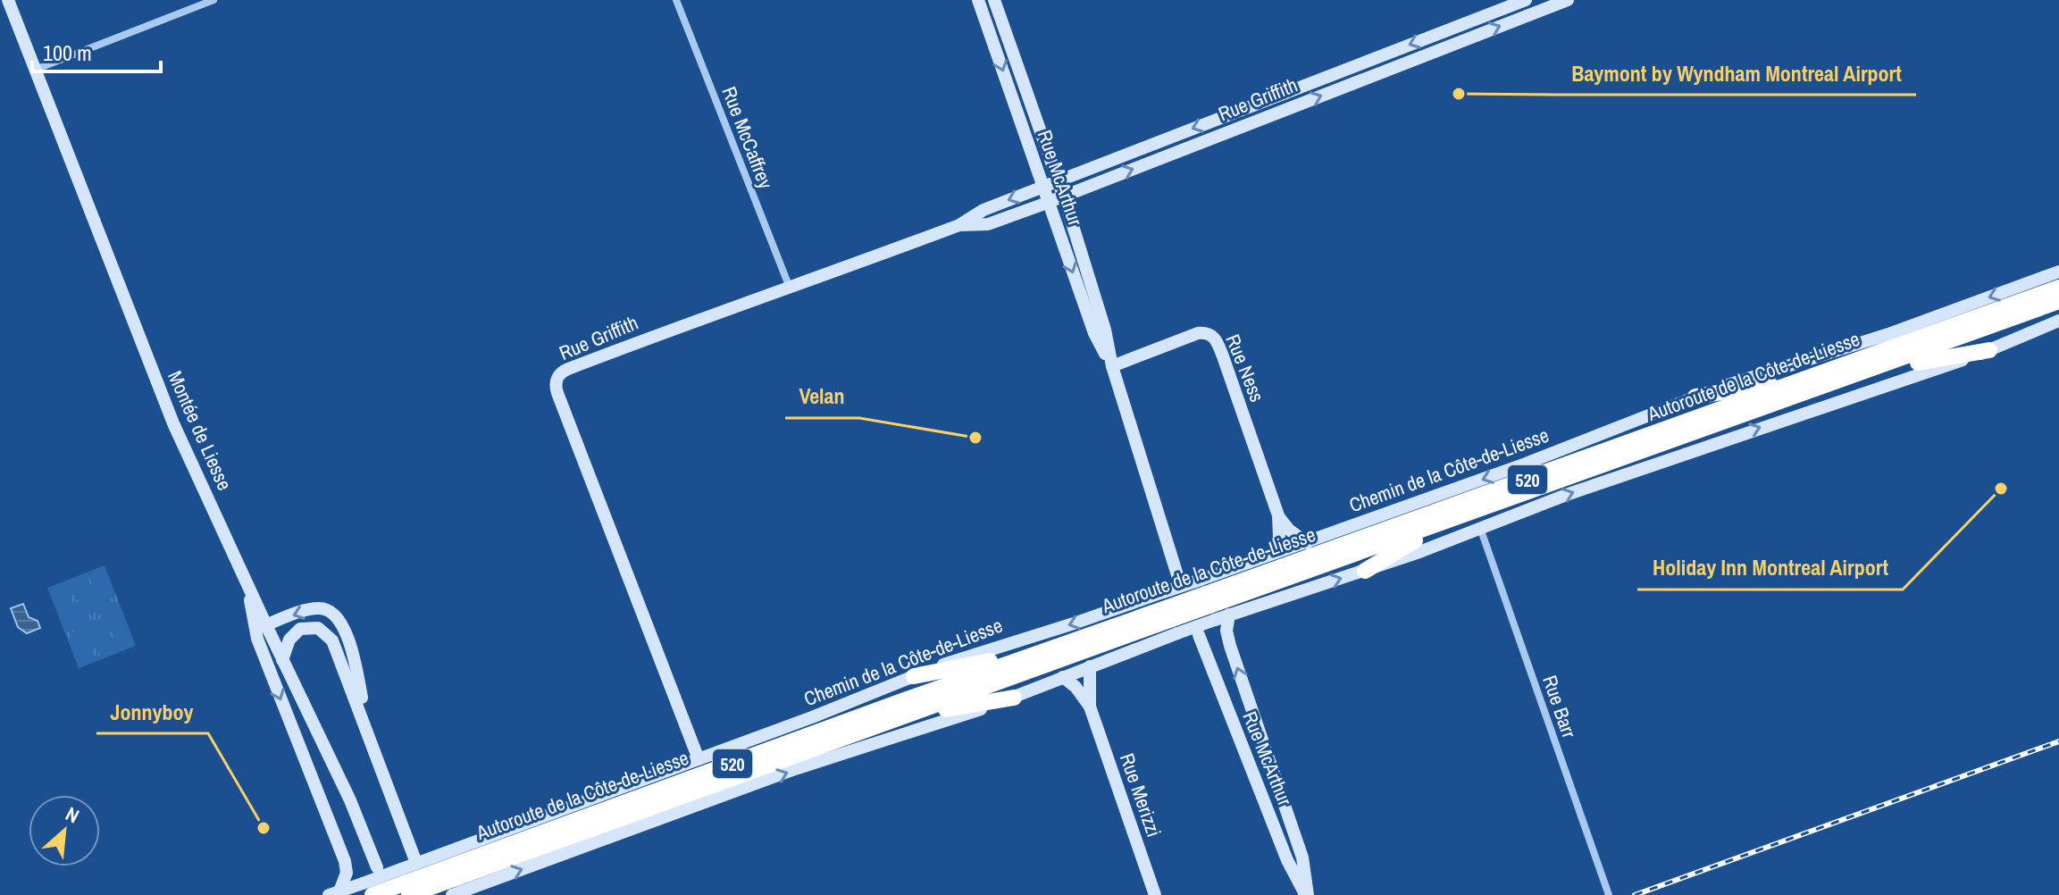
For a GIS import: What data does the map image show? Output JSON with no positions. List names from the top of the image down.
{
  "streets": {
    "highway": ["Autoroute de la Côte-de-Liesse", "520"],
    "street": [
      "Rue Griffith",
      "Rue McCaffrey",
      "Rue McArthur",
      "Rue Ness",
      "Montée de Liesse",
      "Chemin de la Côte-de-Liesse",
      "Rue Barr",
      "Rue Merizzi"
    ]
  },
  "crossings": [
    ["Rue Griffith", "Rue McCaffrey"],
    ["Rue Griffith", "Rue McArthur"],
    ["Rue Griffith", "Chemin de la Côte-de-Liesse"],
    ["Rue McArthur", "Rue Ness"],
    ["Rue Ness", "Chemin de la Côte-de-Liesse"],
    ["Autoroute de la Côte-de-Liesse", "Chemin de la Côte-de-Liesse"],
    ["Chemin de la Côte-de-Liesse", "Rue Barr"],
    ["Chemin de la Côte-de-Liesse", "Rue Merizzi"]
  ],
  "places": [
    "Baymont by Wyndham Montreal Airport",
    "Velan",
    "Holiday Inn Montreal Airport",
    "Jonnyboy"
  ],
  "scale_bar": "100 m",
  "north": "top right"
}
